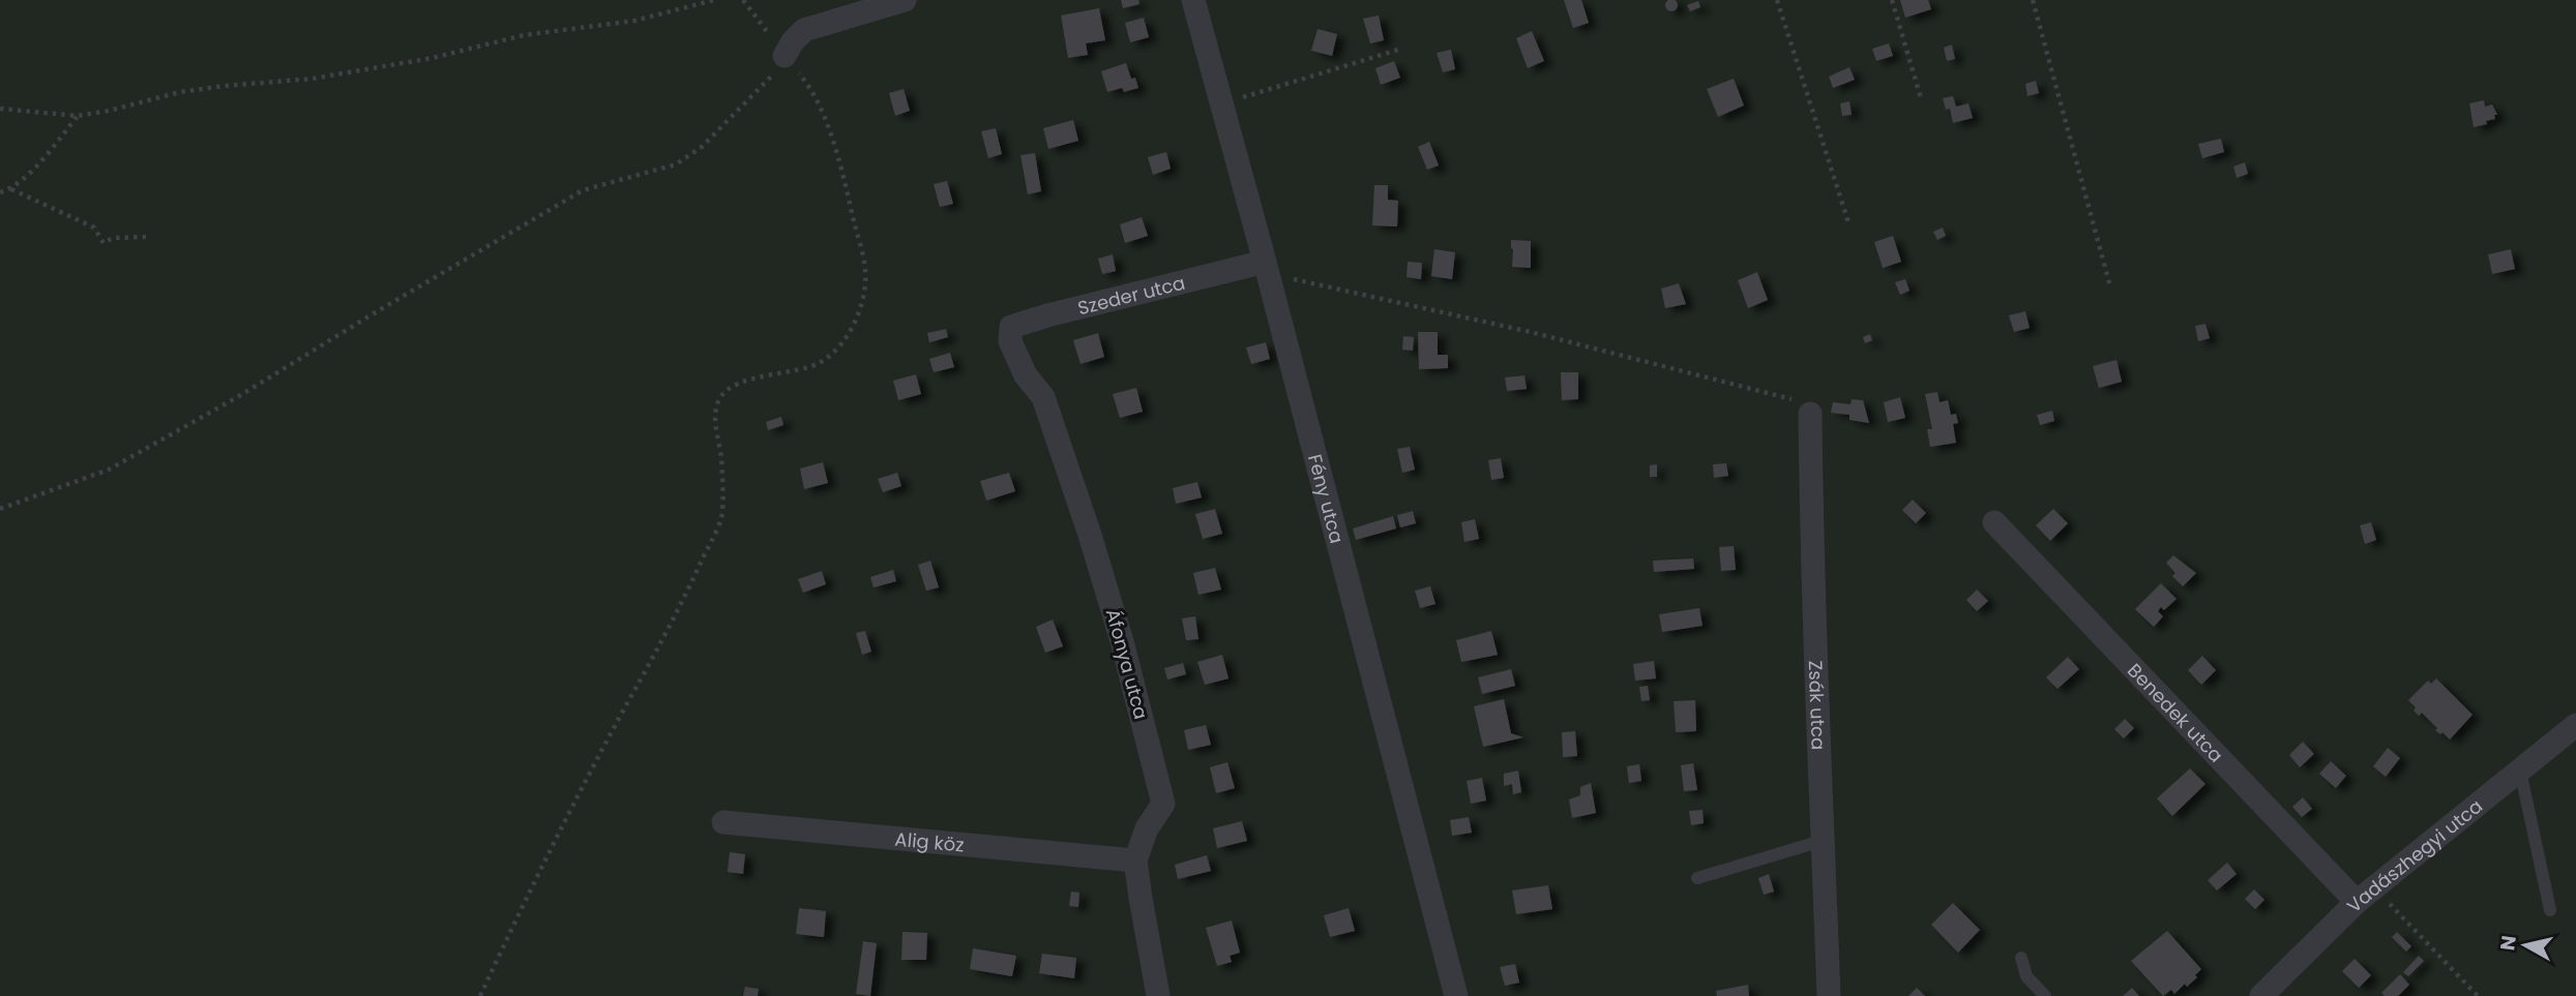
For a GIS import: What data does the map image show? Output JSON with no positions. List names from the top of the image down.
{
  "streets": {
    "street": [
      "Szeder utca",
      "Fény utca",
      "Áfonya utca",
      "Zsák utca",
      "Benedek utca",
      "Alig köz",
      "Vadászhegyi utca"
    ]
  },
  "crossings": [
    ["Szeder utca", "Fény utca"],
    ["Szeder utca", "Áfonya utca"],
    ["Áfonya utca", "Alig köz"],
    ["Benedek utca", "Vadászhegyi utca"]
  ],
  "north": "left"
}
